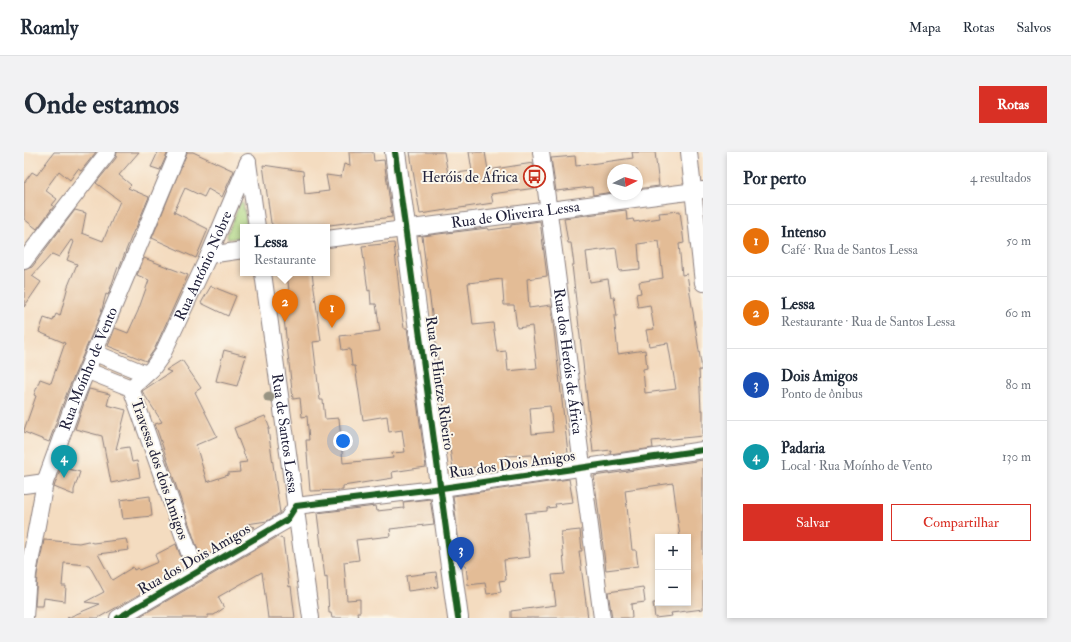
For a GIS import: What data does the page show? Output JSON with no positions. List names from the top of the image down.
{
  "streets": {
    "street": [
      "Rua de Oliveira Lessa",
      "Rua António Nobre",
      "Rua dos Heróis de África",
      "Rua Moínho de Vento",
      "Rua de Hintze Ribeiro",
      "Rua de Santos Lessa",
      "Rua dos Dois Amigos",
      "Travessa dos dois Amigos"
    ]
  },
  "crossings": [
    ["Rua de Oliveira Lessa", "Rua dos Heróis de África"],
    ["Rua de Oliveira Lessa", "Rua de Hintze Ribeiro"],
    ["Rua António Nobre", "Travessa dos dois Amigos"],
    ["Rua dos Heróis de África", "Rua dos Dois Amigos"],
    ["Rua Moínho de Vento", "Travessa dos dois Amigos"],
    ["Rua de Hintze Ribeiro", "Rua dos Dois Amigos"],
    ["Rua de Santos Lessa", "Rua dos Dois Amigos"],
    ["Rua dos Dois Amigos", "Travessa dos dois Amigos"]
  ],
  "places": {
    "bus stop": ["Heróis de África"]
  },
  "north": "right",
  "page": {
    "header": "Roamly",
    "nav": ["Mapa", "Rotas", "Salvos"],
    "buttons": [
      "Rotas",
      ["Salvar", "Compartilhar"]
    ],
    "title": "Onde estamos",
    "heading": ["Por perto", "4 resultados"],
    "list": [
      {
        "mark": "1",
        "name": "Intenso",
        "note": "Café · Rua de Santos Lessa",
        "value": "50 m"
      },
      {
        "mark": "2",
        "name": "Lessa",
        "note": "Restaurante · Rua de Santos Lessa",
        "value": "60 m"
      },
      {
        "mark": "3",
        "name": "Dois Amigos",
        "note": "Ponto de ônibus",
        "value": "80 m"
      },
      {
        "mark": "4",
        "name": "Padaria",
        "note": "Local · Rua Moínho de Vento",
        "value": "130 m"
      }
    ],
    "popup": ["Lessa", "Restaurante"],
    "pins": [
      "2",
      "1",
      "4",
      "3"
    ],
    "map_buttons": ["+", "−"]
  }
}
